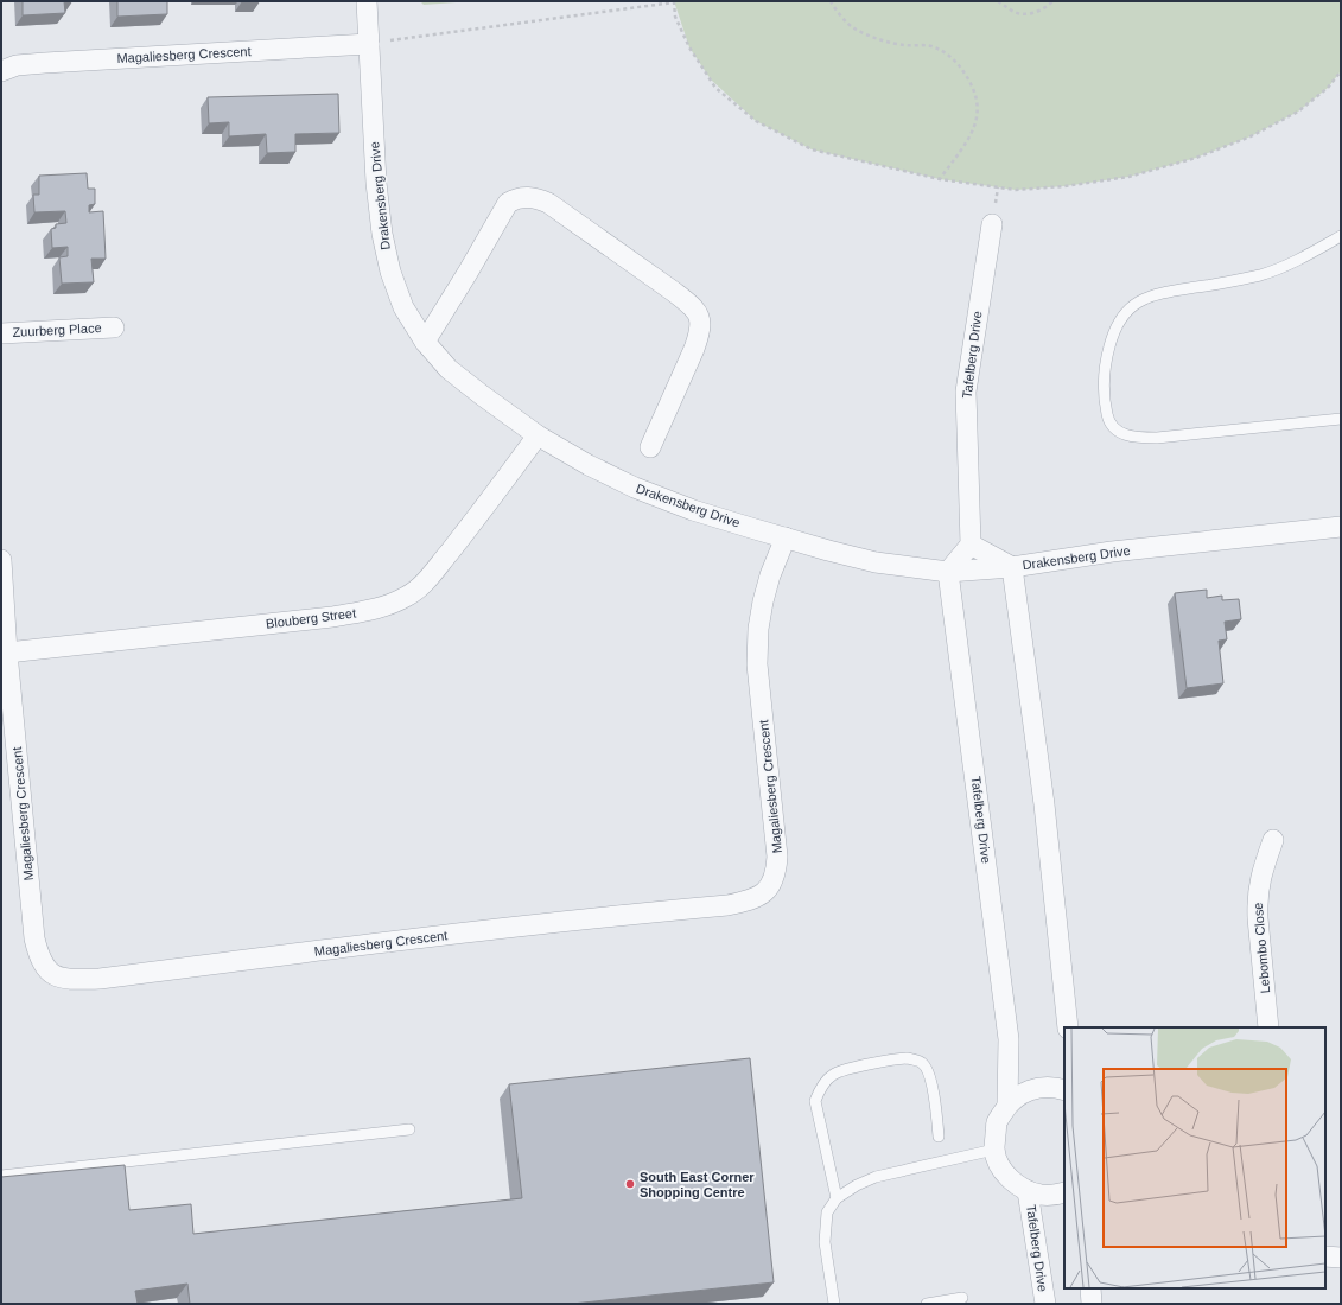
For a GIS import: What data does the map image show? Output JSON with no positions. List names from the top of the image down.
{
  "streets": {
    "street": [
      "Magaliesberg Crescent",
      "Drakensberg Drive",
      "Zuurberg Place",
      "Tafelberg Drive",
      "Blouberg Street",
      "Lebombo Close"
    ]
  },
  "crossings": [
    ["Magaliesberg Crescent", "Drakensberg Drive"],
    ["Magaliesberg Crescent", "Blouberg Street"],
    ["Drakensberg Drive", "Tafelberg Drive"],
    ["Drakensberg Drive", "Blouberg Street"]
  ],
  "places": ["South East Corner Shopping Centre"]
}
